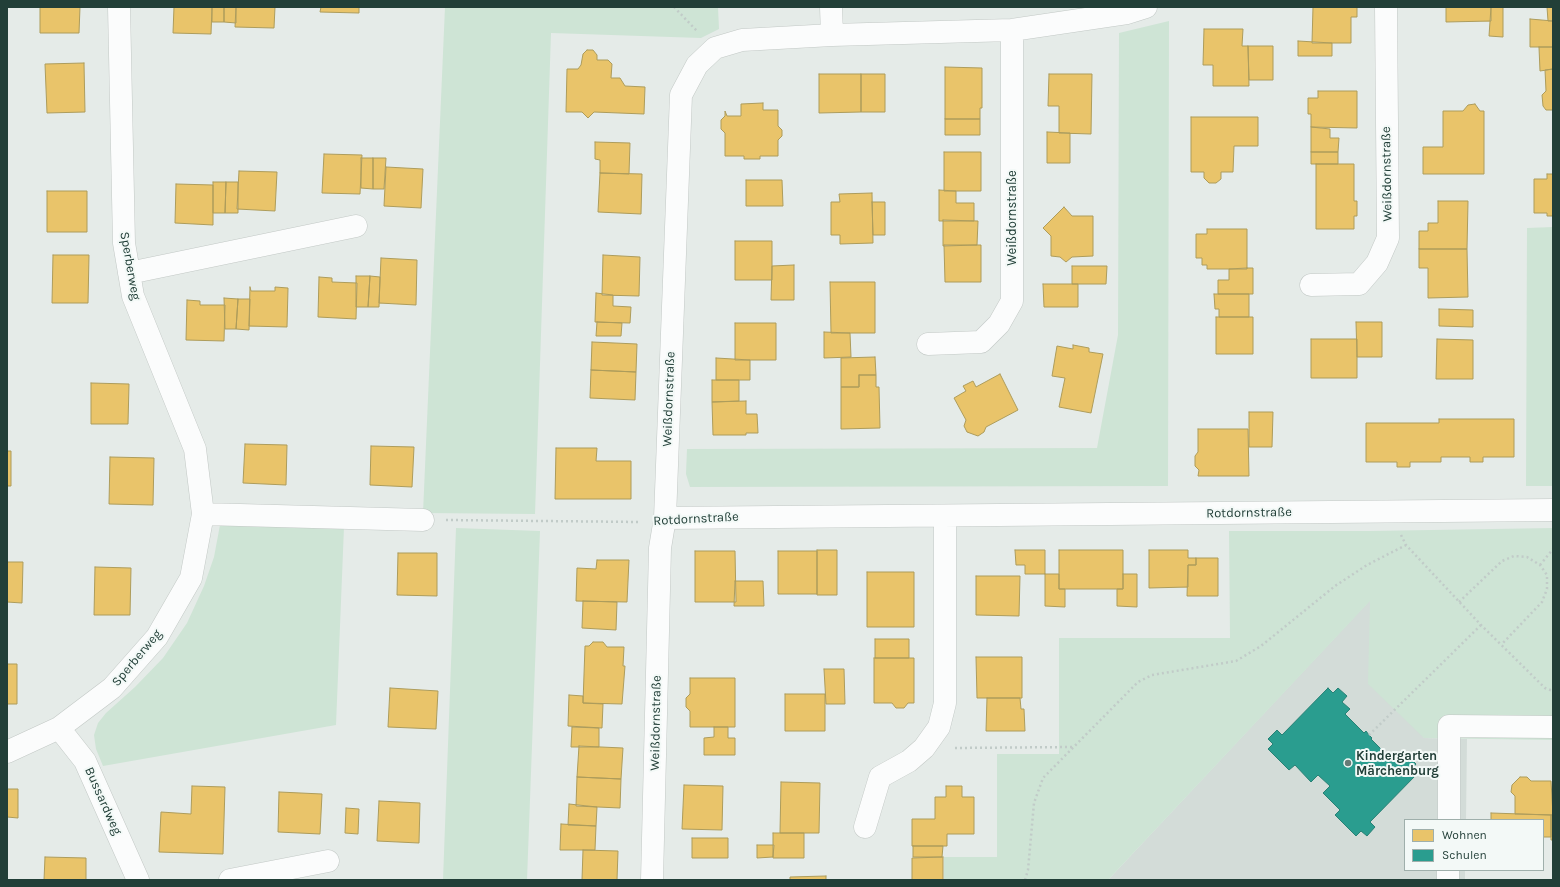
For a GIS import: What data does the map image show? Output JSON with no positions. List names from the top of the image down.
{
  "streets": {
    "street": [
      "Weißdornstraße",
      "Sperberweg",
      "Rotdornstraße",
      "Bussardweg"
    ]
  },
  "crossings": [
    ["Weißdornstraße", "Rotdornstraße"],
    ["Sperberweg", "Bussardweg"]
  ],
  "places": ["Kindergarten Märchenburg"],
  "legend": ["Wohnen", "Schulen"]
}
